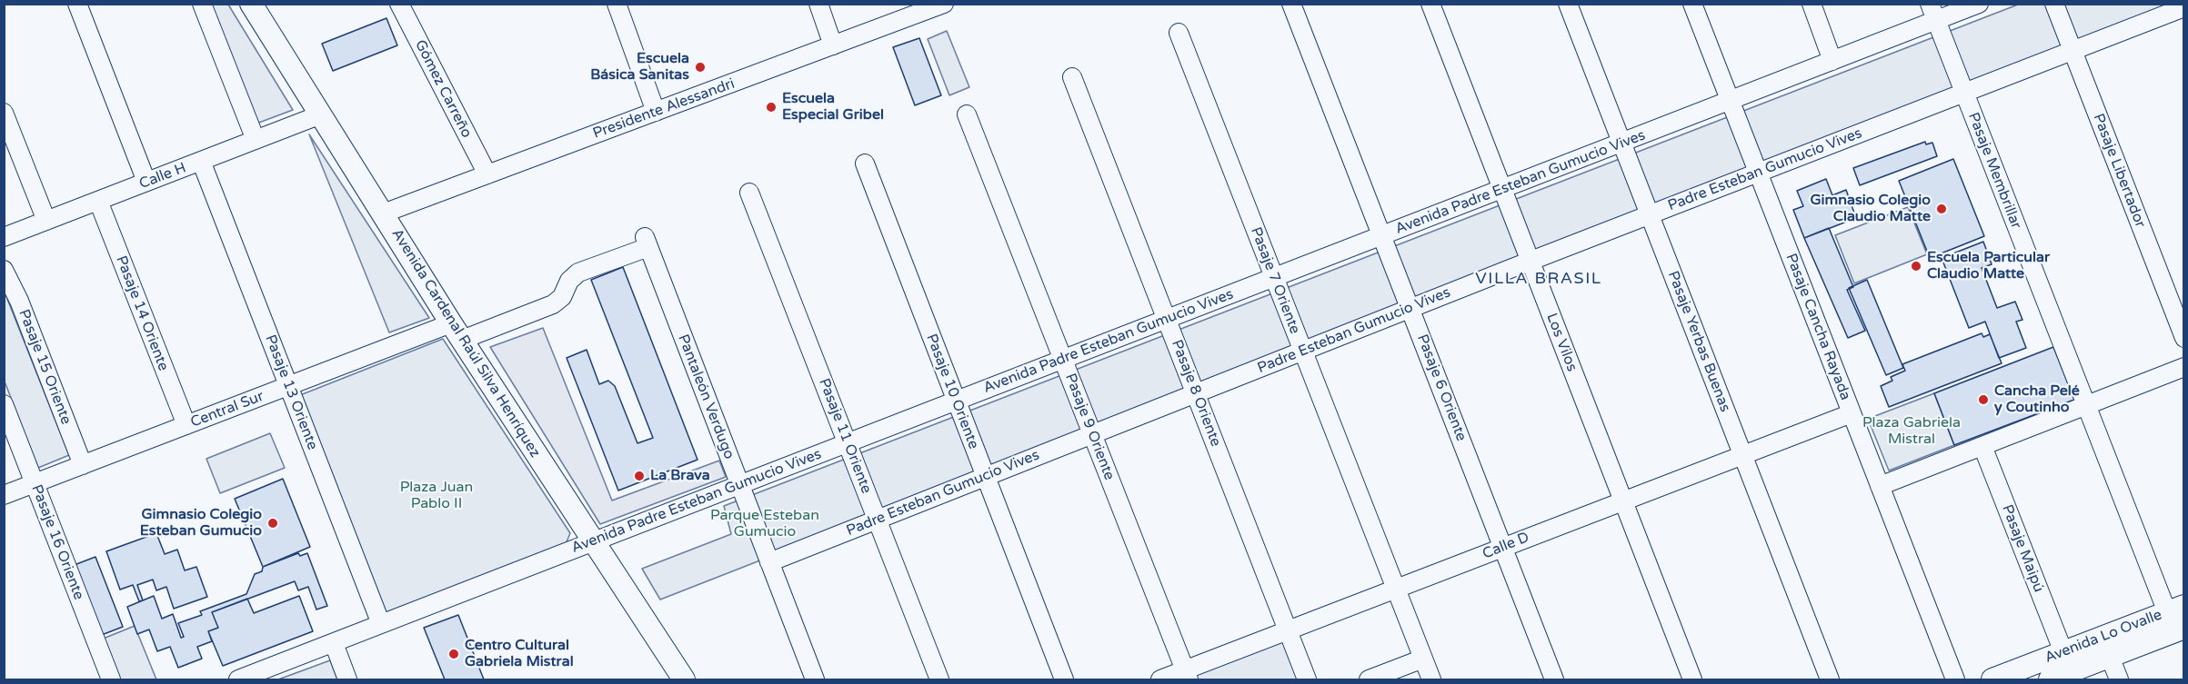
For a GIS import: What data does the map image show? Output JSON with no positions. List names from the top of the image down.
{
  "streets": {
    "main road": ["Avenida Cardenal Raúl Silva Henríquez", "Avenida Lo Ovalle"],
    "street": [
      "Gómez Carreño",
      "Presidente Alessandri",
      "Padre Esteban Gumucio Vives",
      "Pasaje Membrillar",
      "Pasaje Libertador",
      "Calle H",
      "Avenida Padre Esteban Gumucio Vives",
      "Pasaje 7 Oriente",
      "Pasaje 14 Oriente",
      "Pasaje Cancha Rayada",
      "Pasaje Yerbas Buenas",
      "Los Vilos",
      "Pasaje 15 Oriente",
      "Pasaje 6 Oriente",
      "Pasaje 10 Oriente",
      "Pasaje 13 Oriente",
      "Pasaje 8 Oriente",
      "Pantaleón Verdugo",
      "Central Sur",
      "Pasaje 9 Oriente",
      "Pasaje 11 Oriente",
      "Pasaje 16 Oriente",
      "Calle D",
      "Pasaje Maipú"
    ]
  },
  "crossings": [
    ["Gómez Carreño", "Presidente Alessandri"],
    ["Presidente Alessandri", "Avenida Cardenal Raúl Silva Henríquez"],
    ["Padre Esteban Gumucio Vives", "Pasaje Membrillar"],
    ["Padre Esteban Gumucio Vives", "Pasaje Libertador"],
    ["Padre Esteban Gumucio Vives", "Pasaje 7 Oriente"],
    ["Padre Esteban Gumucio Vives", "Pasaje Cancha Rayada"],
    ["Padre Esteban Gumucio Vives", "Pasaje Yerbas Buenas"],
    ["Padre Esteban Gumucio Vives", "Los Vilos"],
    ["Padre Esteban Gumucio Vives", "Pasaje 6 Oriente"],
    ["Padre Esteban Gumucio Vives", "Pasaje 10 Oriente"],
    ["Padre Esteban Gumucio Vives", "Pasaje 8 Oriente"],
    ["Padre Esteban Gumucio Vives", "Pantaleón Verdugo"],
    ["Padre Esteban Gumucio Vives", "Pasaje 9 Oriente"],
    ["Padre Esteban Gumucio Vives", "Pasaje 11 Oriente"],
    ["Pasaje Membrillar", "Avenida Padre Esteban Gumucio Vives"],
    ["Pasaje Membrillar", "Avenida Lo Ovalle"],
    ["Calle H", "Pasaje 14 Oriente"],
    ["Calle H", "Avenida Cardenal Raúl Silva Henríquez"],
    ["Calle H", "Pasaje 13 Oriente"],
    ["Avenida Padre Esteban Gumucio Vives", "Pasaje 7 Oriente"],
    ["Avenida Padre Esteban Gumucio Vives", "Pasaje Cancha Rayada"],
    ["Avenida Padre Esteban Gumucio Vives", "Pasaje Yerbas Buenas"],
    ["Avenida Padre Esteban Gumucio Vives", "Los Vilos"],
    ["Avenida Padre Esteban Gumucio Vives", "Avenida Cardenal Raúl Silva Henríquez"],
    ["Avenida Padre Esteban Gumucio Vives", "Pasaje 6 Oriente"],
    ["Avenida Padre Esteban Gumucio Vives", "Pasaje 10 Oriente"],
    ["Avenida Padre Esteban Gumucio Vives", "Pasaje 13 Oriente"],
    ["Avenida Padre Esteban Gumucio Vives", "Pasaje 8 Oriente"],
    ["Avenida Padre Esteban Gumucio Vives", "Pantaleón Verdugo"],
    ["Avenida Padre Esteban Gumucio Vives", "Pasaje 9 Oriente"],
    ["Avenida Padre Esteban Gumucio Vives", "Pasaje 11 Oriente"],
    ["Pasaje 7 Oriente", "Calle D"],
    ["Pasaje 14 Oriente", "Central Sur"],
    ["Pasaje Cancha Rayada", "Calle D"],
    ["Pasaje Yerbas Buenas", "Calle D"],
    ["Los Vilos", "Calle D"],
    ["Avenida Cardenal Raúl Silva Henríquez", "Central Sur"],
    ["Pasaje 15 Oriente", "Central Sur"],
    ["Pasaje 6 Oriente", "Calle D"],
    ["Pasaje 13 Oriente", "Central Sur"],
    ["Pasaje 8 Oriente", "Calle D"],
    ["Pantaleón Verdugo", "Central Sur"],
    ["Central Sur", "Pasaje 16 Oriente"],
    ["Pasaje 9 Oriente", "Calle D"],
    ["Pasaje Maipú", "Avenida Lo Ovalle"]
  ],
  "districts": ["VILLA BRASIL"],
  "parks": ["Plaza Gabriela Mistral", "Plaza Juan Pablo II", "Parque Esteban Gumucio"],
  "places": [
    "Escuela Básica Sanitas",
    "Escuela Especial Gribel",
    "Gimnasio Colegio Claudio Matte",
    "Escuela Particular Claudio Matte",
    "Cancha Pelé y Coutinho",
    "La Brava",
    "Gimnasio Colegio Esteban Gumucio",
    "Centro Cultural Gabriela Mistral"
  ]
}
